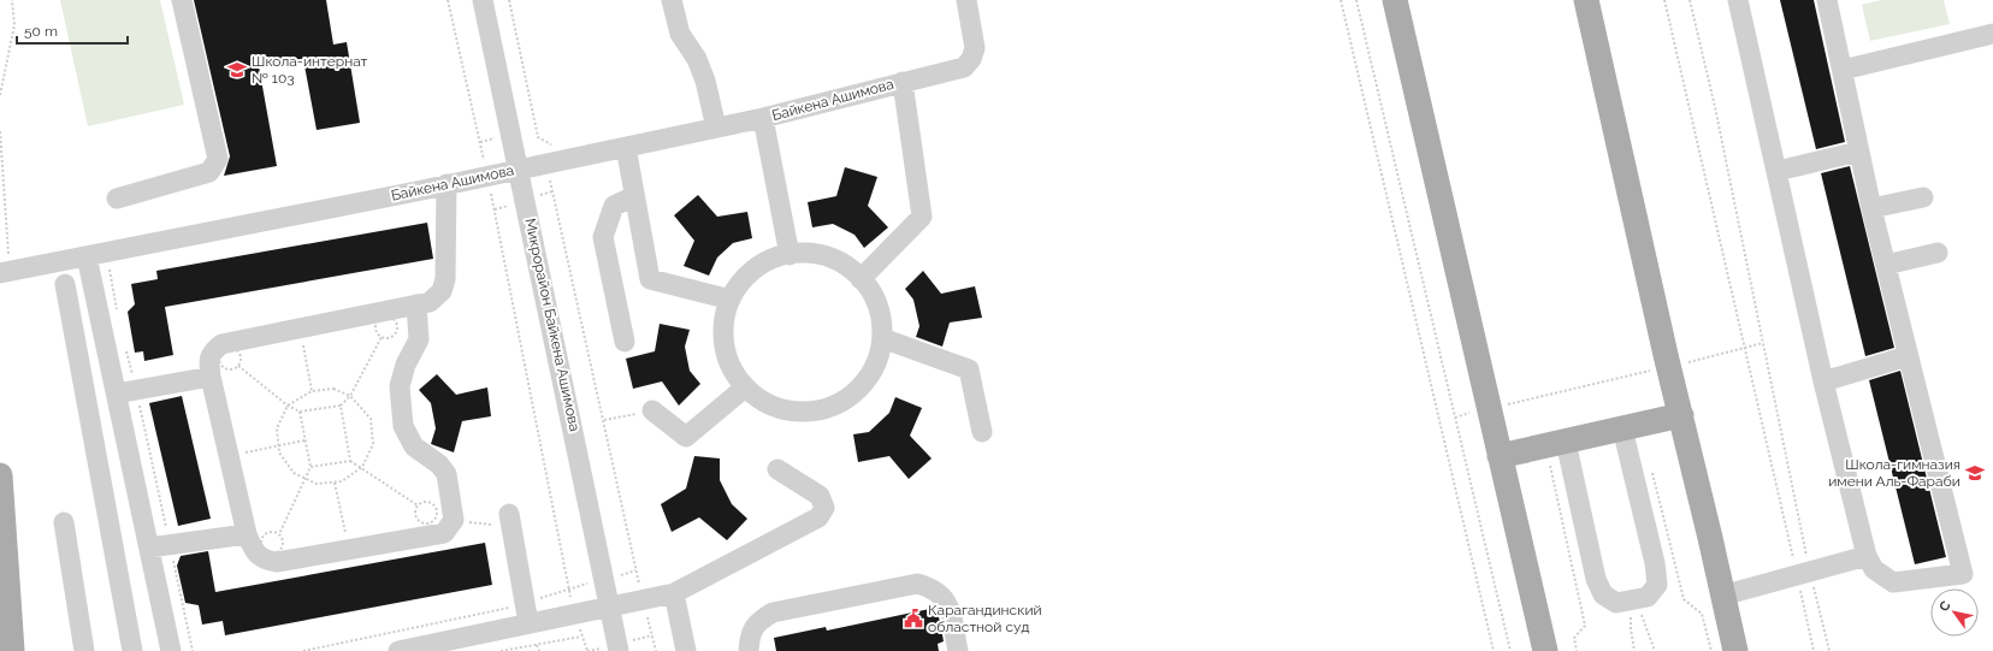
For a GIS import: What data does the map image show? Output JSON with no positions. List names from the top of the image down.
{
  "streets": {
    "street": ["Байкена Ашимова", "Микрорайон Байкена Ашимова"]
  },
  "crossings": [
    ["Байкена Ашимова", "Микрорайон Байкена Ашимова"]
  ],
  "places": {
    "school or university": ["Школа-интернат № 103", "Школа-гимназия имени Аль-Фараби"],
    "public building": ["Карагандинский областной суд"]
  },
  "scale_bar": "50 m",
  "north": "top left"
}
